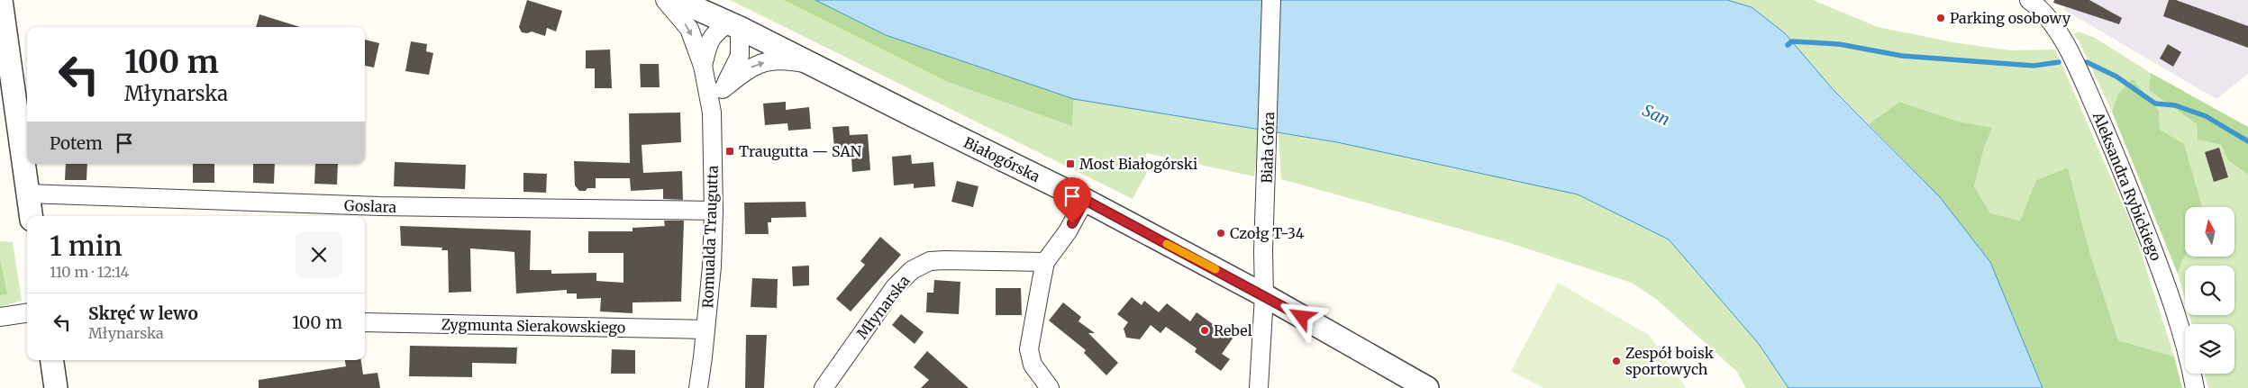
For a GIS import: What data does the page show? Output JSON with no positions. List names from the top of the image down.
{
  "streets": {
    "street": [
      "Biała Góra",
      "Białogórska",
      "Aleksandra Rybickiego",
      "Goslara",
      "Romualda Traugutta",
      "Młynarska",
      "Zygmunta Sierakowskiego"
    ]
  },
  "crossings": [
    ["Biała Góra", "Białogórska"],
    ["Białogórska", "Romualda Traugutta"],
    ["Goslara", "Romualda Traugutta"],
    ["Romualda Traugutta", "Zygmunta Sierakowskiego"]
  ],
  "water": ["San"],
  "places": {
    "other": [
      "Parking osobowy",
      "Czołg T-34",
      "Rebel",
      "Zespół boisk sportowych"
    ],
    "transit": ["Traugutta — SAN", "Most Białogórski"]
  },
  "north": "top",
  "page": {
    "turn": ["100 m", "Młynarska"],
    "then": "Potem",
    "heading": ["1 min", "110 m · 12:14"],
    "list": [
      {
        "name": "Skręć w lewo",
        "note": "Młynarska",
        "value": "100 m"
      }
    ]
  }
}
